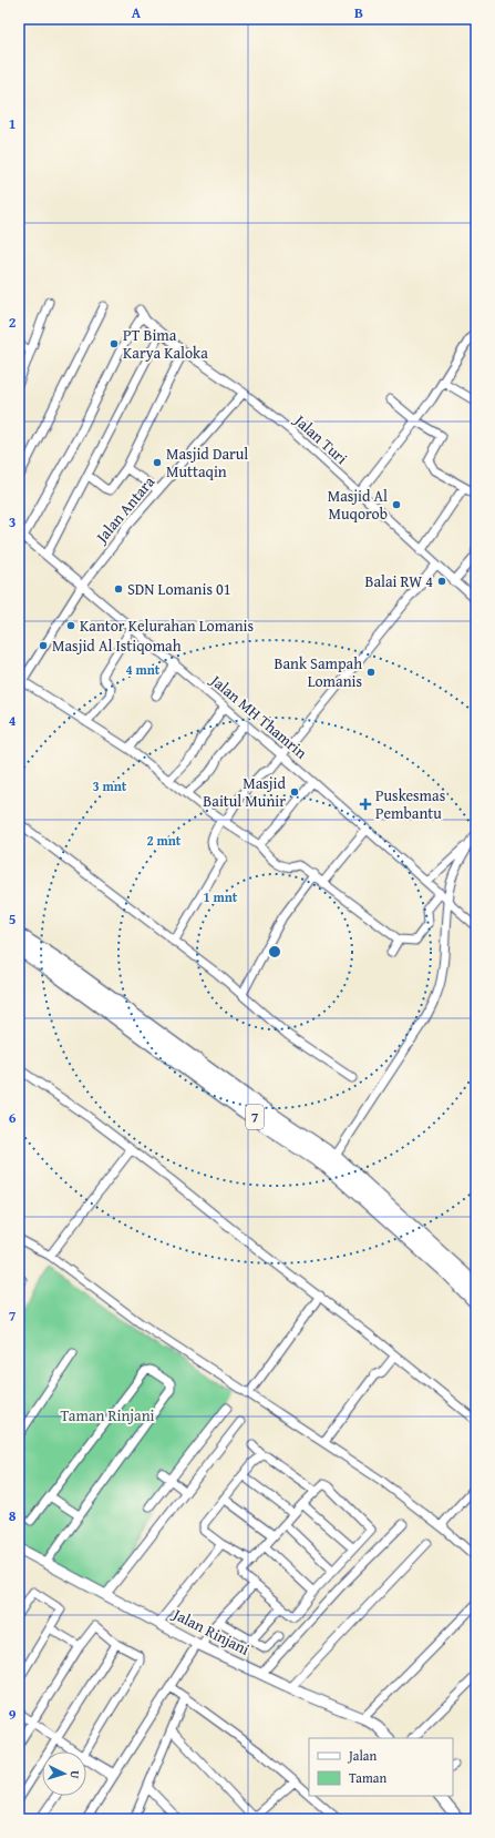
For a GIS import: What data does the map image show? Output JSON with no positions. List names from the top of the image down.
{
  "streets": {
    "highway": ["7"],
    "street": [
      "Jalan Turi",
      "Jalan Antara",
      "Jalan MH Thamrin",
      "Jalan Rinjani"
    ]
  },
  "crossings": [
    ["Jalan Turi", "Jalan Antara"],
    ["Jalan Turi", "Jalan MH Thamrin"],
    ["Jalan Antara", "Jalan MH Thamrin"]
  ],
  "parks": ["Taman Rinjani"],
  "places": {
    "other": [
      "PT Bima Karya Kaloka",
      "Masjid Darul Muttaqin",
      "Masjid Al Muqorob",
      "Balai RW 4",
      "SDN Lomanis 01",
      "Kantor Kelurahan Lomanis",
      "Masjid Al Istiqomah",
      "Bank Sampah Lomanis",
      "Masjid Baitul Munir"
    ],
    "health": ["Puskesmas Pembantu"]
  },
  "legend": ["Jalan", "Taman"],
  "north": "right",
  "grid": {
    "columns": ["A", "B"],
    "rows": [
      "1",
      "2",
      "3",
      "4",
      "5",
      "6",
      "7",
      "8",
      "9"
    ]
  },
  "rings": [
    "4 mnt",
    "3 mnt",
    "2 mnt",
    "1 mnt"
  ]
}
